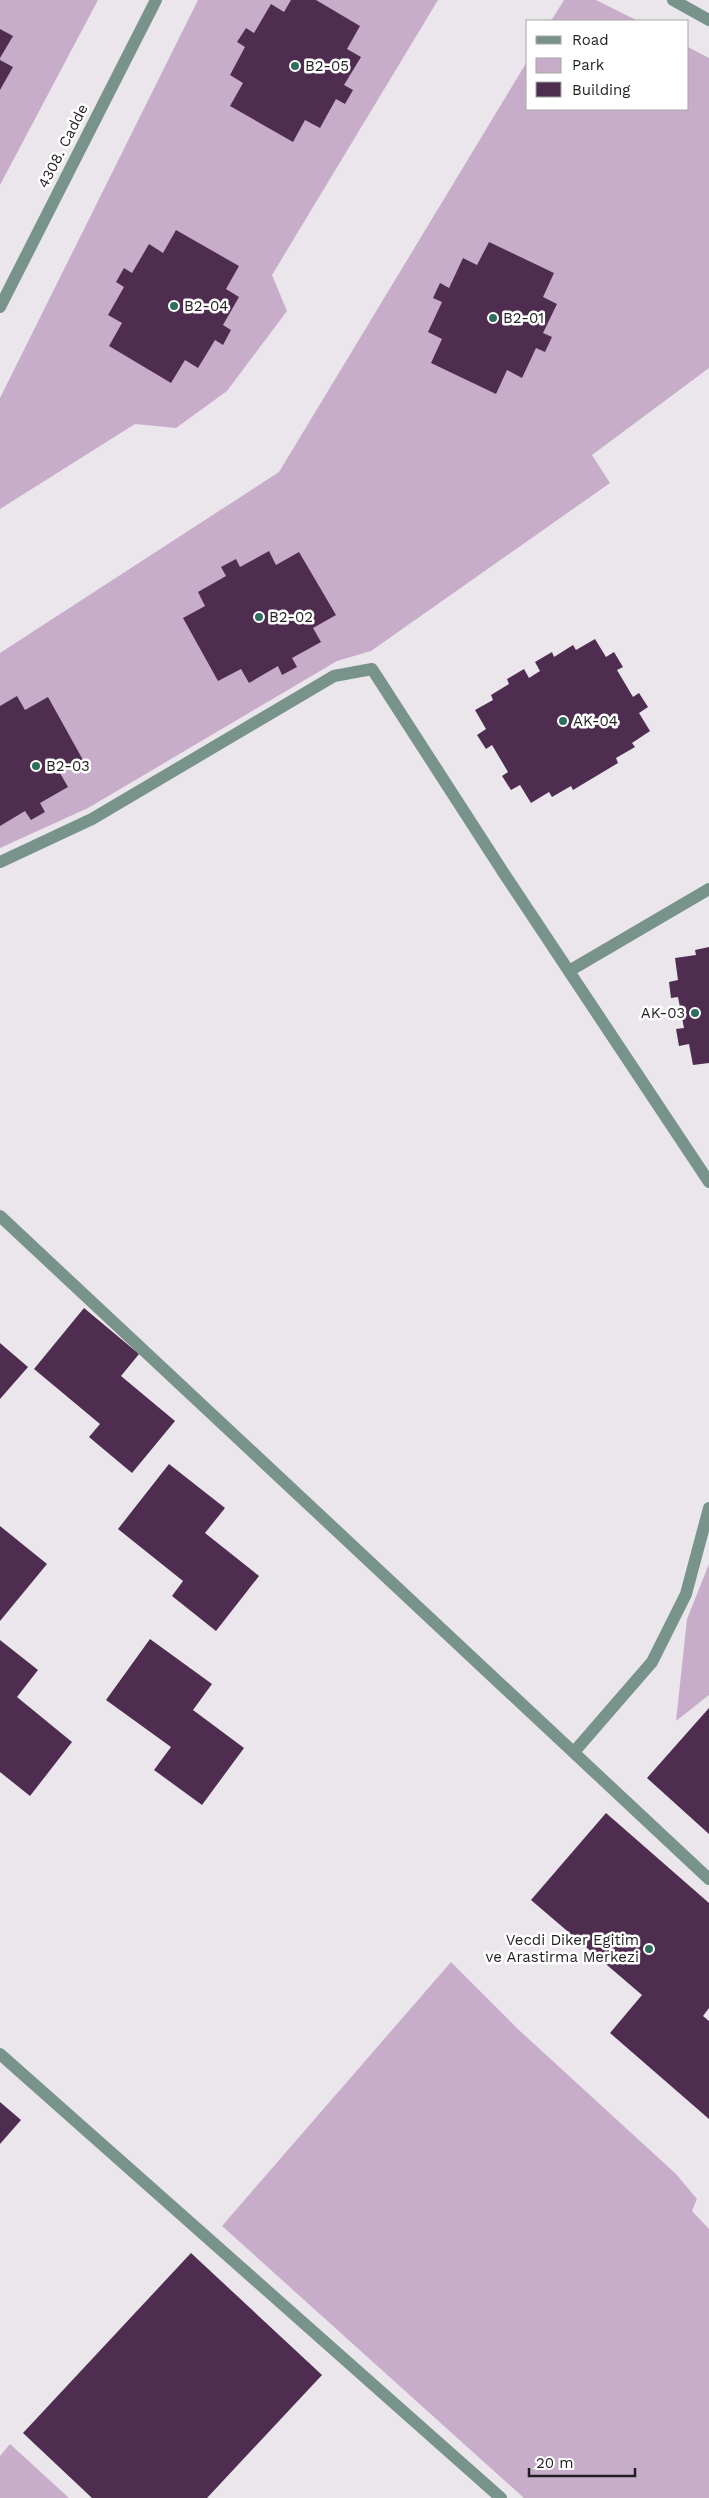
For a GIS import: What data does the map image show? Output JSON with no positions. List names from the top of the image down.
{
  "streets": {
    "street": ["4308. Cadde"]
  },
  "places": [
    "B2-05",
    "B2-04",
    "B2-01",
    "B2-02",
    "AK-04",
    "B2-03",
    "AK-03",
    "Vecdi Diker Egitim ve Arastirma Merkezi"
  ],
  "legend": ["Road", "Park", "Building"],
  "scale_bar": "20 m"
}
